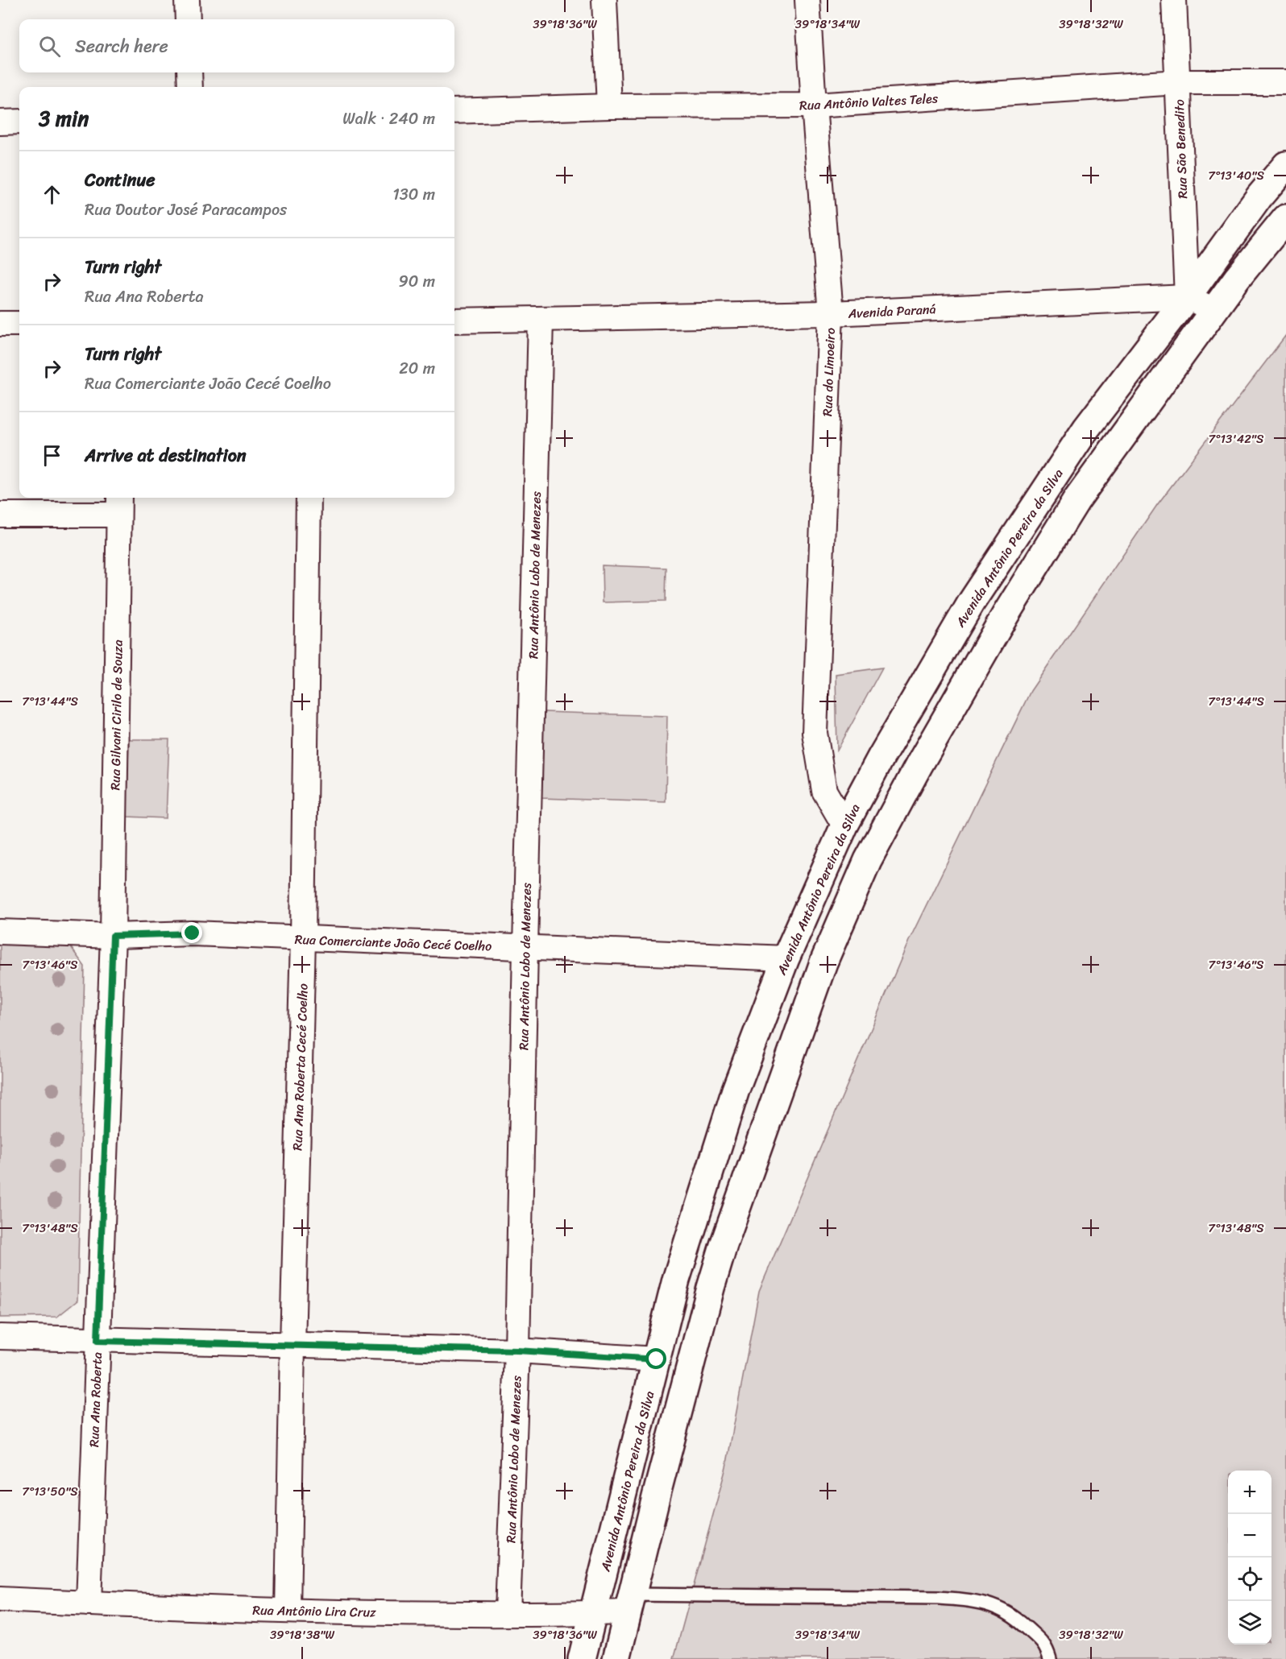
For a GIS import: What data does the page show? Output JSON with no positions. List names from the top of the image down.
{
  "streets": {
    "street": [
      "Rua Antônio Valtes Teles",
      "Rua São Benedito",
      "Avenida Paraná",
      "Rua do Limoeiro",
      "Avenida Antônio Pereira da Silva",
      "Rua Antônio Lobo de Menezes",
      "Rua Gilvani Cirilo de Souza",
      "Rua Comerciante João Cecé Coelho",
      "Rua Ana Roberta Cecé Coelho",
      "Rua Ana Roberta",
      "Rua Antônio Lira Cruz"
    ]
  },
  "crossings": [
    ["Rua Antônio Valtes Teles", "Rua São Benedito"],
    ["Rua Antônio Valtes Teles", "Rua do Limoeiro"],
    ["Rua São Benedito", "Avenida Paraná"],
    ["Rua São Benedito", "Avenida Antônio Pereira da Silva"],
    ["Avenida Paraná", "Rua do Limoeiro"],
    ["Avenida Paraná", "Avenida Antônio Pereira da Silva"],
    ["Avenida Paraná", "Rua Antônio Lobo de Menezes"],
    ["Rua do Limoeiro", "Avenida Antônio Pereira da Silva"],
    ["Avenida Antônio Pereira da Silva", "Rua Comerciante João Cecé Coelho"],
    ["Avenida Antônio Pereira da Silva", "Rua Antônio Lira Cruz"],
    ["Rua Antônio Lobo de Menezes", "Rua Comerciante João Cecé Coelho"],
    ["Rua Antônio Lobo de Menezes", "Rua Antônio Lira Cruz"],
    ["Rua Gilvani Cirilo de Souza", "Rua Comerciante João Cecé Coelho"],
    ["Rua Gilvani Cirilo de Souza", "Rua Ana Roberta"],
    ["Rua Comerciante João Cecé Coelho", "Rua Ana Roberta Cecé Coelho"],
    ["Rua Comerciante João Cecé Coelho", "Rua Ana Roberta"],
    ["Rua Ana Roberta Cecé Coelho", "Rua Antônio Lira Cruz"],
    ["Rua Ana Roberta", "Rua Antônio Lira Cruz"]
  ],
  "page": {
    "search": "Search here",
    "heading": ["3 min", "Walk · 240 m"],
    "list": [
      ["Continue", "Rua Doutor José Paracampos", "130 m"],
      ["Turn right", "Rua Ana Roberta", "90 m"],
      ["Turn right", "Rua Comerciante João Cecé Coelho", "20 m"],
      "Arrive at destination"
    ],
    "map_buttons": ["+", "−"]
  },
  "coordinates": [
    "39°18'36\"W",
    "39°18'34\"W",
    "39°18'32\"W",
    "7°13'40\"S",
    "7°13'42\"S",
    "7°13'44\"S",
    "7°13'46\"S",
    "7°13'48\"S",
    "7°13'50\"S",
    "39°18'38\"W"
  ]
}
